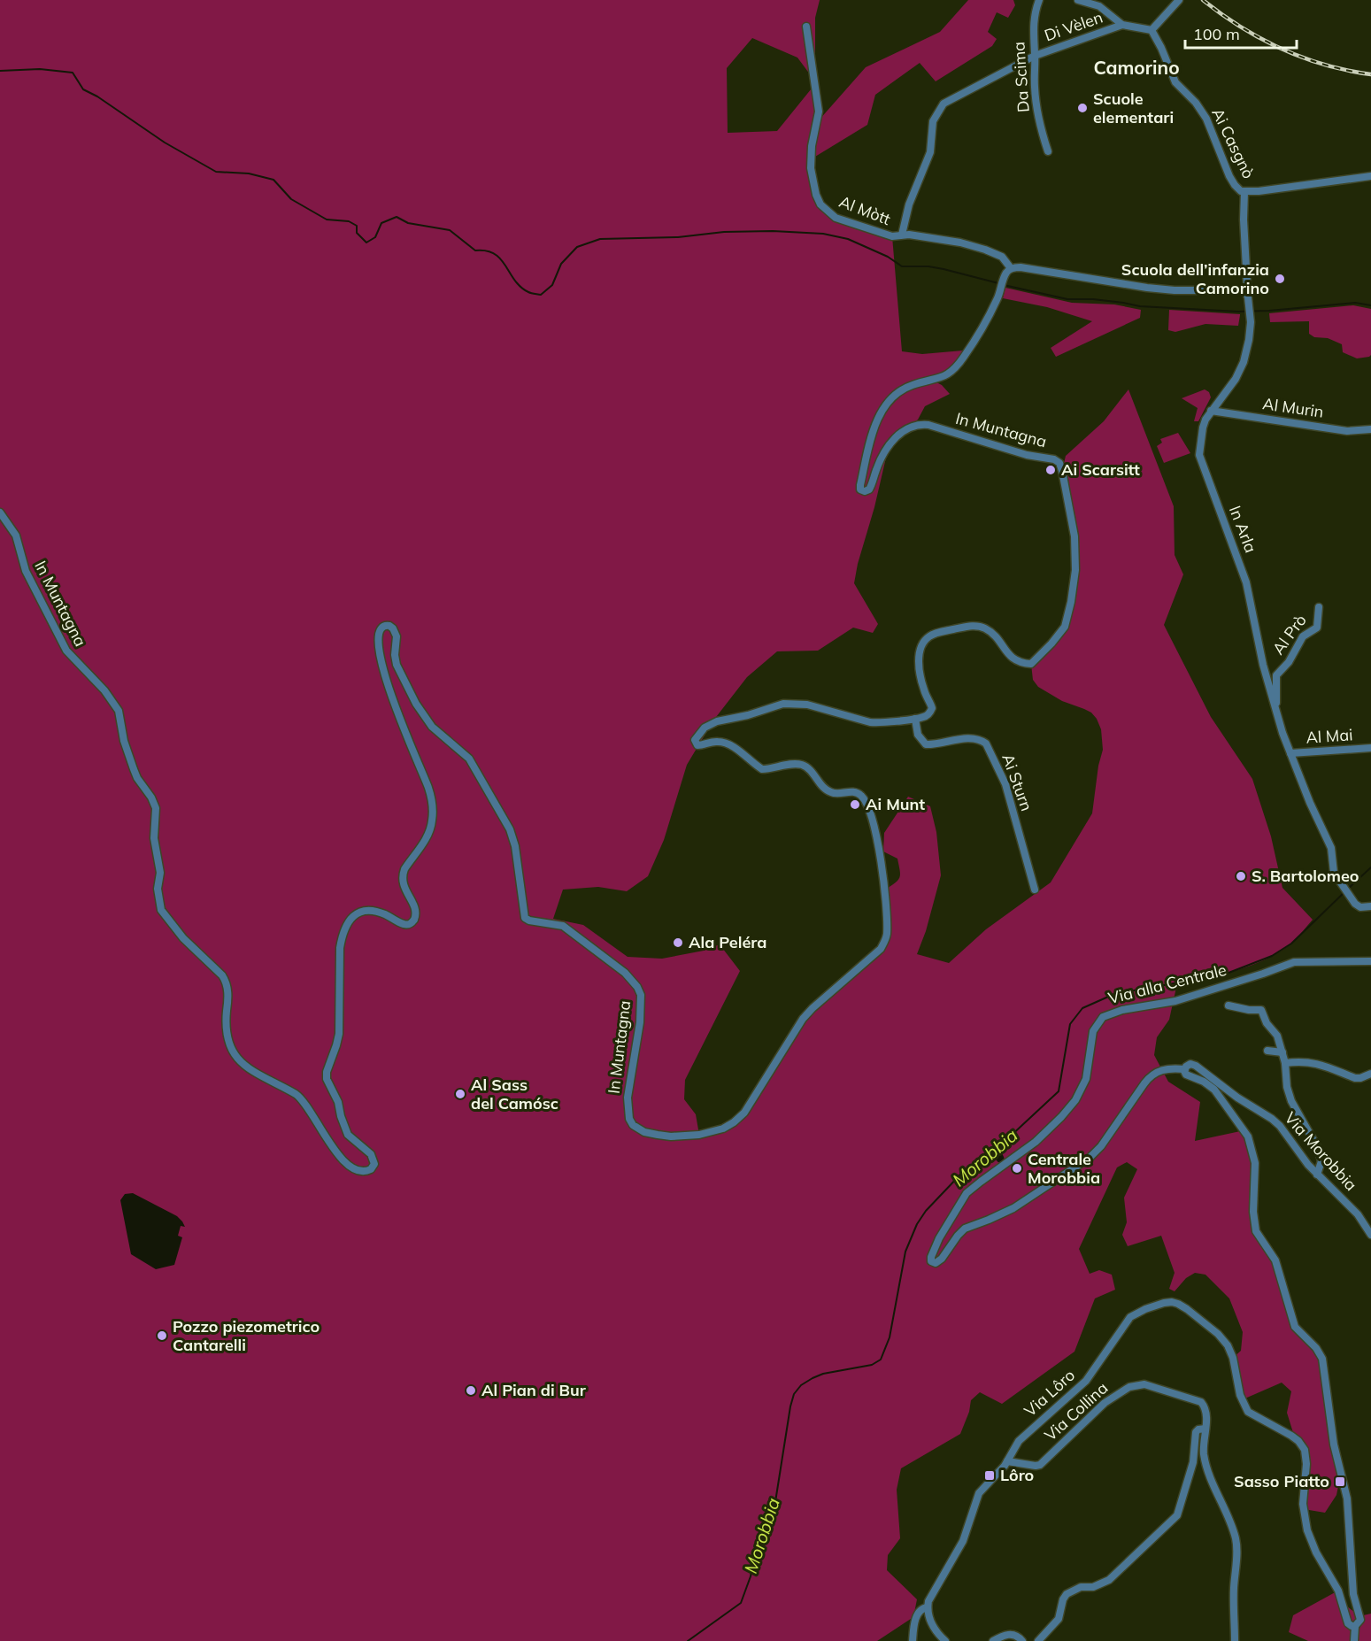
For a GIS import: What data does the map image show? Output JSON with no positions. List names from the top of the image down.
{
  "streets": {
    "street": [
      "Di Vèlen",
      "Da Scima",
      "Ai Casgnò",
      "Al Mòtt",
      "Al Murin",
      "In Muntagna",
      "In Arla",
      "Al Prò",
      "Al Mai",
      "Ai Sturn",
      "Via alla Centrale",
      "Via Morobbia",
      "Via Lôro",
      "Via Collina"
    ]
  },
  "crossings": [
    ["Di Vèlen", "Da Scima"],
    ["Di Vèlen", "Al Mòtt"],
    ["Ai Casgnò", "In Arla"],
    ["Al Mòtt", "In Muntagna"],
    ["Al Murin", "In Arla"],
    ["In Muntagna", "Ai Sturn"],
    ["In Arla", "Al Prò"],
    ["In Arla", "Al Mai"],
    ["Via alla Centrale", "Via Morobbia"],
    ["Via Lôro", "Via Collina"]
  ],
  "districts": ["Camorino"],
  "water": ["Morobbia"],
  "places": {
    "other": [
      "Scuole elementari",
      "Scuola dell’infanzia Camorino",
      "Ai Scarsitt",
      "Ai Munt",
      "S. Bartolomeo",
      "Ala Peléra",
      "Al Sass del Camósc",
      "Centrale Morobbia",
      "Pozzo piezometrico Cantarelli",
      "Al Pian di Bur"
    ],
    "transit": ["Lôro", "Sasso Piatto"]
  },
  "scale_bar": "100 m"
}
